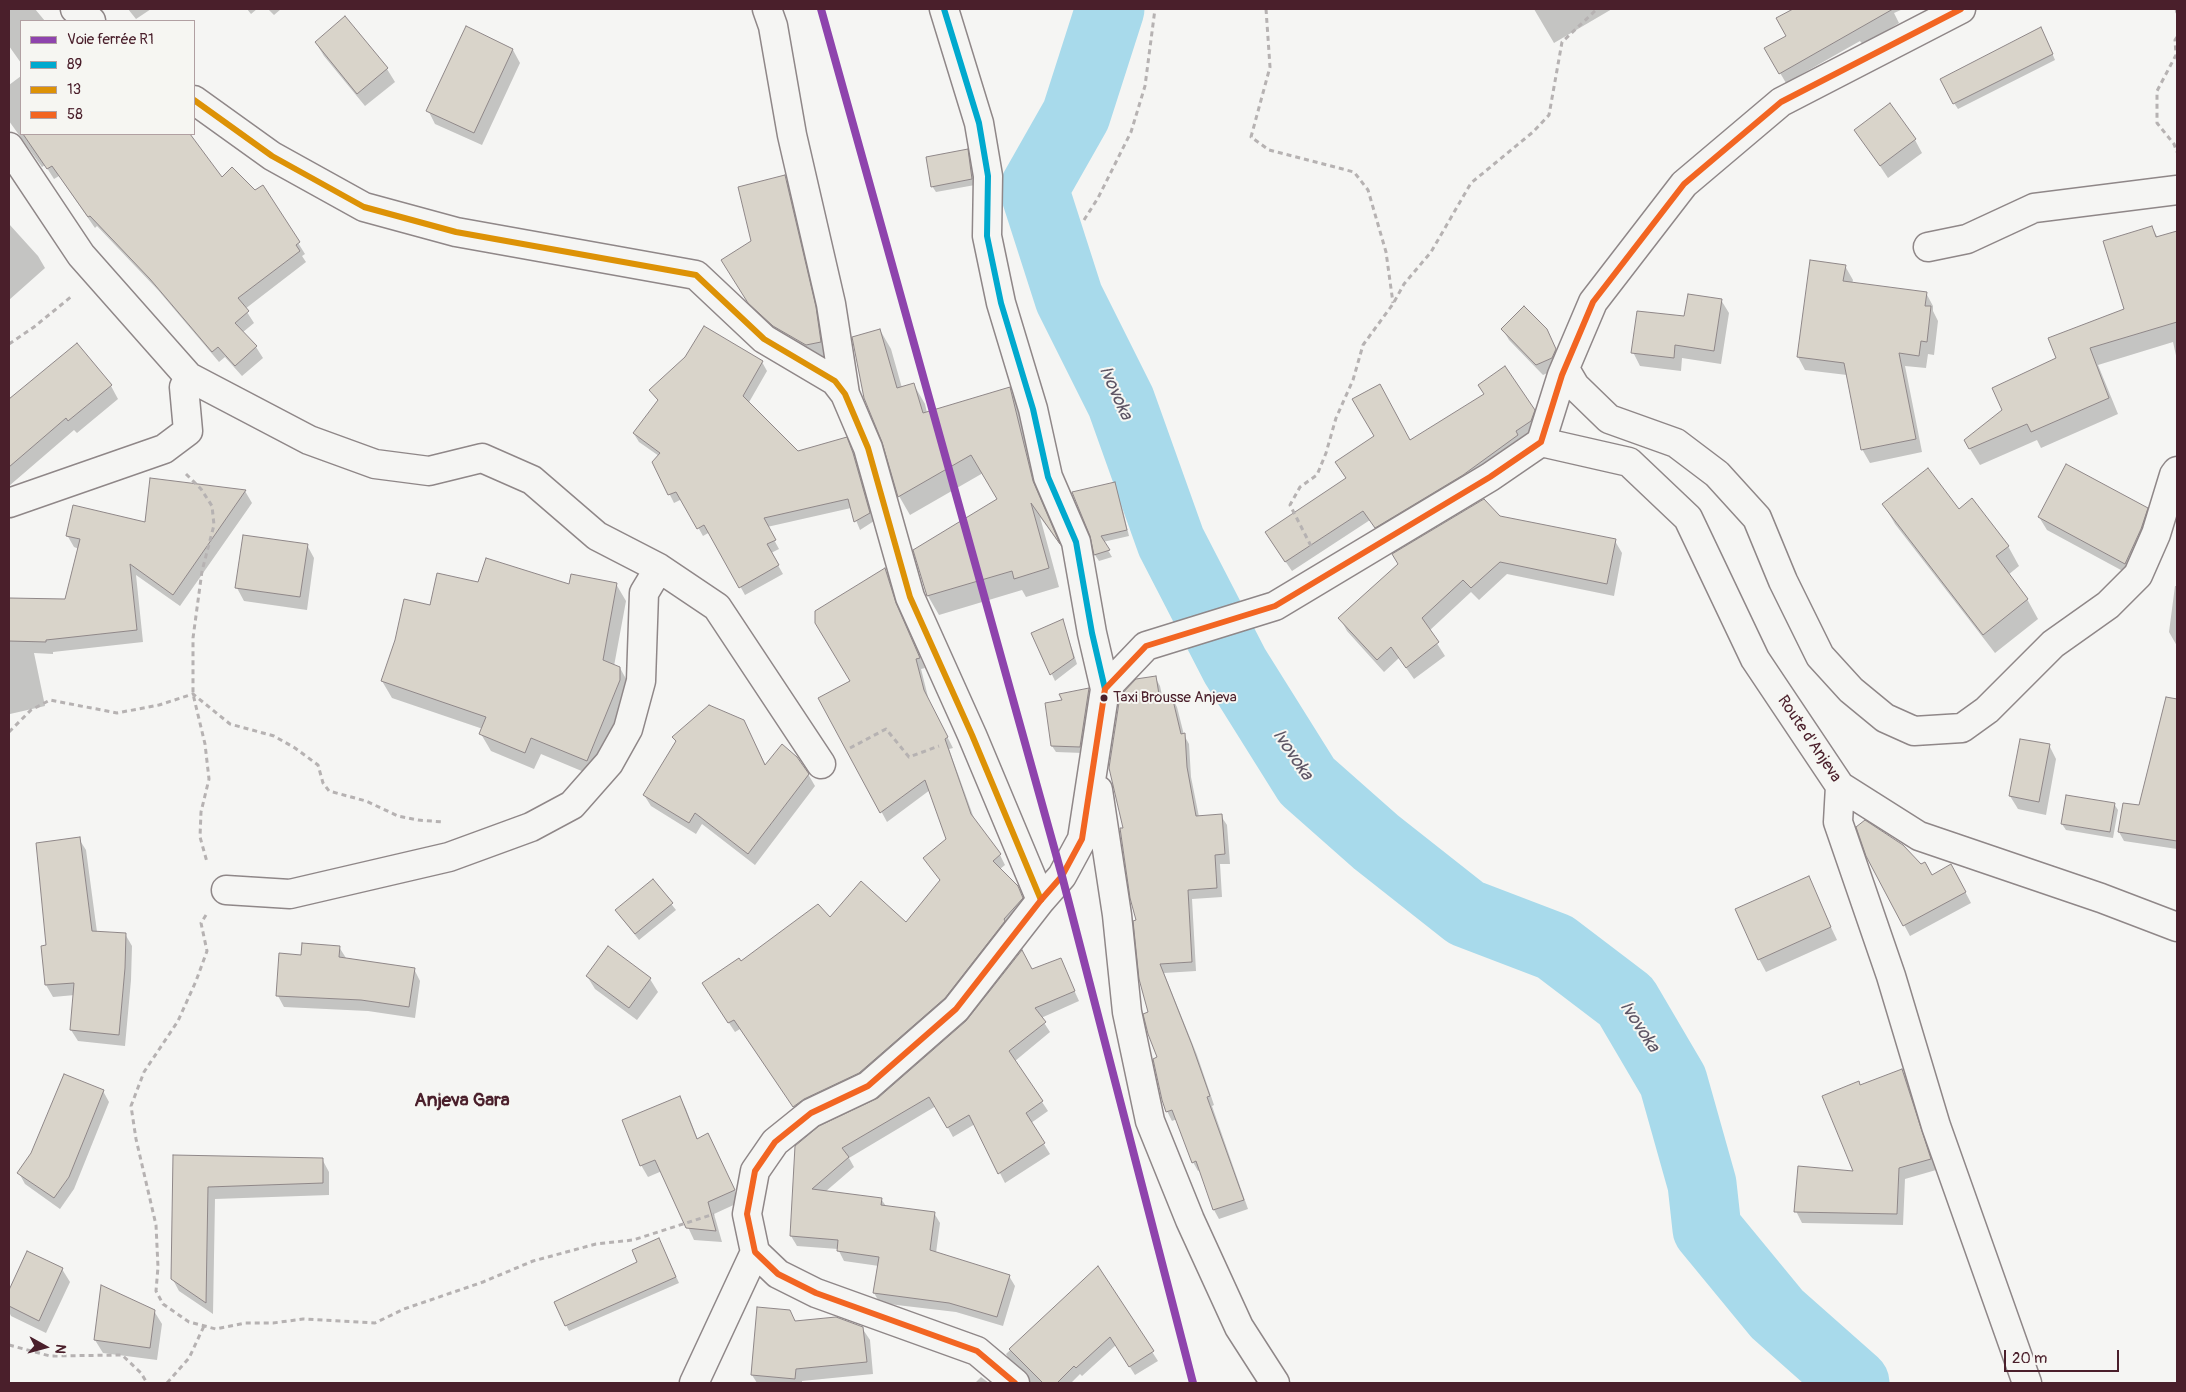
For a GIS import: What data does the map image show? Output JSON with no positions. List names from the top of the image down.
{
  "streets": {
    "street": ["Route d'Anjeva"]
  },
  "districts": ["Anjeva Gara"],
  "water": ["Ivovoka"],
  "places": ["Taxi Brousse Anjeva"],
  "lines": [
    "rail line R1",
    "transit line 89",
    "transit line 58",
    "transit line 13"
  ],
  "legend": [
    "Voie ferrée R1",
    "89",
    "13",
    "58"
  ],
  "scale_bar": "20 m",
  "north": "right"
}
